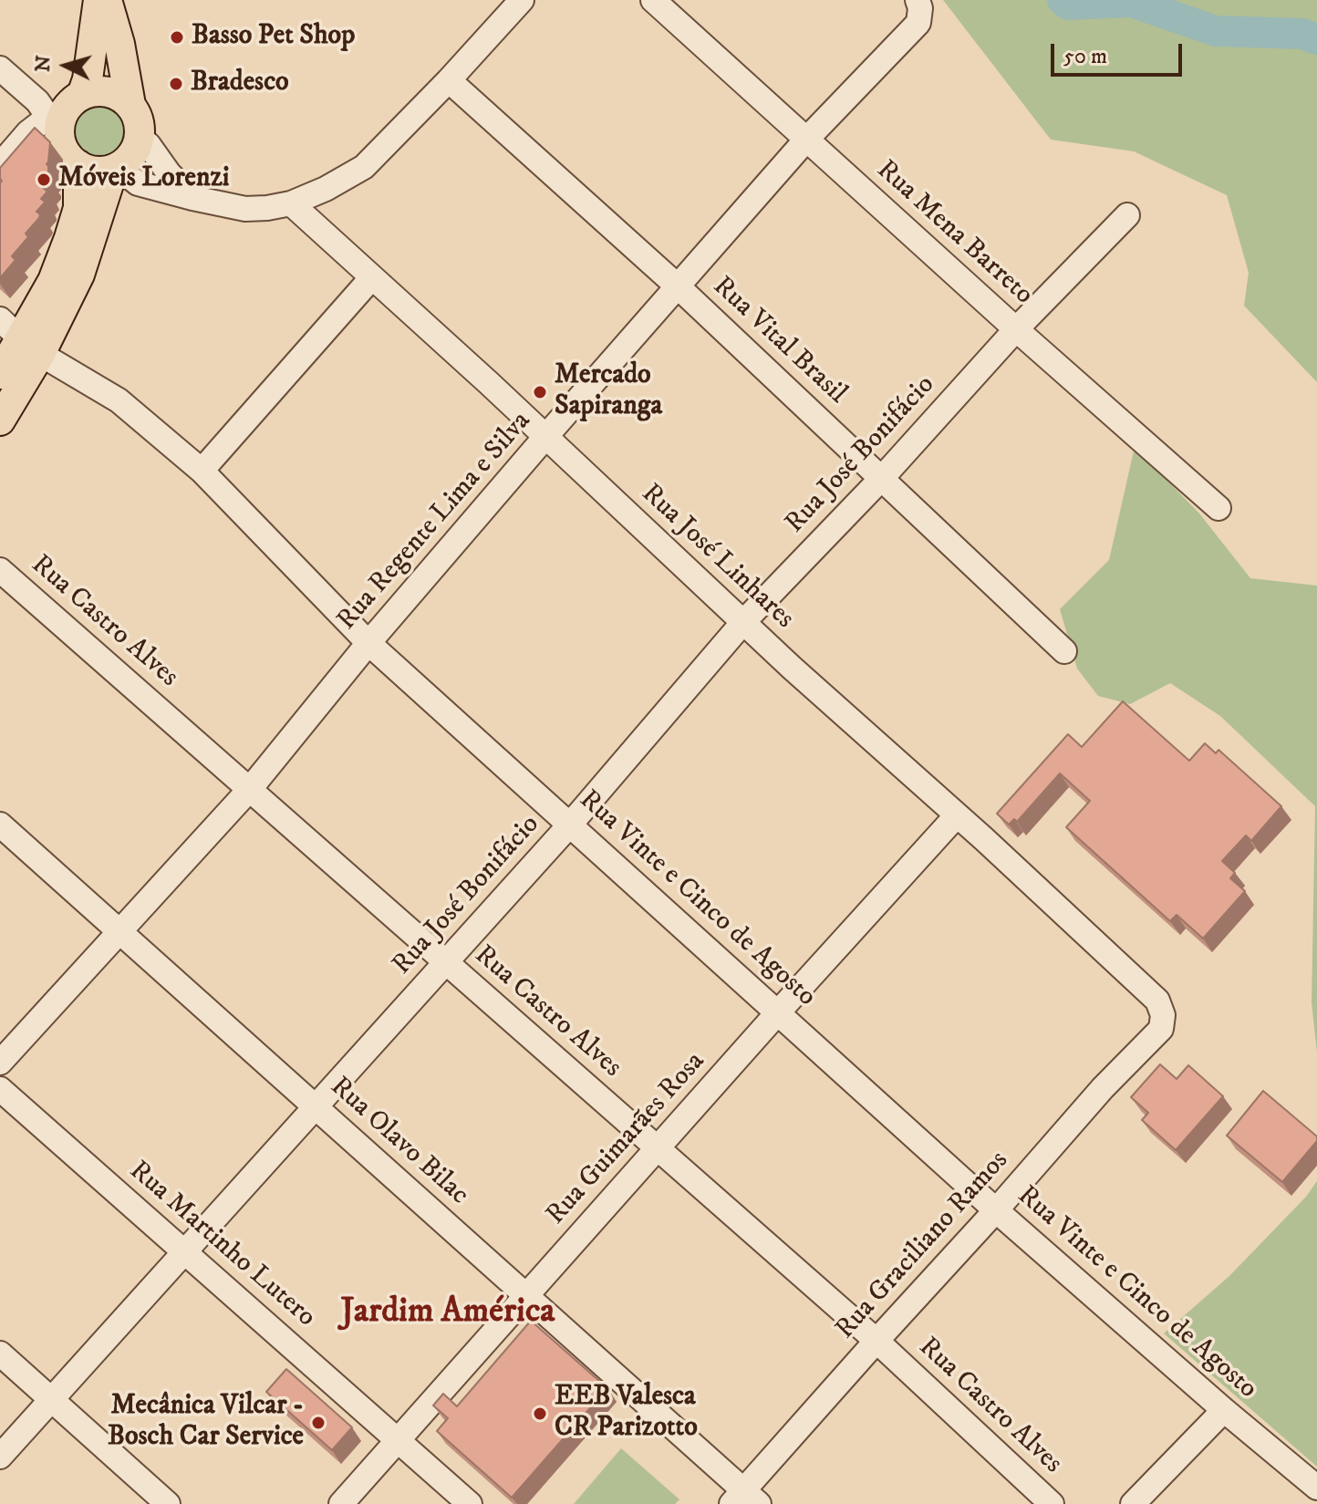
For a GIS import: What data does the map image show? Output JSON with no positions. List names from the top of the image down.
{
  "streets": {
    "street": [
      "Rua Mena Barreto",
      "Rua Vital Brasil",
      "Rua José Bonifácio",
      "Rua Regente Lima e Silva",
      "Rua José Linhares",
      "Rua Castro Alves",
      "Rua Vinte e Cinco de Agosto",
      "Rua Guimarães Rosa",
      "Rua Olavo Bilac",
      "Rua Martinho Lutero",
      "Rua Graciliano Ramos"
    ]
  },
  "crossings": [
    ["Rua Mena Barreto", "Rua José Bonifácio"],
    ["Rua Mena Barreto", "Rua Regente Lima e Silva"],
    ["Rua Vital Brasil", "Rua José Bonifácio"],
    ["Rua Vital Brasil", "Rua Regente Lima e Silva"],
    ["Rua José Bonifácio", "Rua José Linhares"],
    ["Rua José Bonifácio", "Rua Castro Alves"],
    ["Rua José Bonifácio", "Rua Vinte e Cinco de Agosto"],
    ["Rua José Bonifácio", "Rua Olavo Bilac"],
    ["Rua José Bonifácio", "Rua Martinho Lutero"],
    ["Rua Regente Lima e Silva", "Rua José Linhares"],
    ["Rua Regente Lima e Silva", "Rua Castro Alves"],
    ["Rua Regente Lima e Silva", "Rua Vinte e Cinco de Agosto"],
    ["Rua Regente Lima e Silva", "Rua Olavo Bilac"],
    ["Rua José Linhares", "Rua Guimarães Rosa"],
    ["Rua José Linhares", "Rua Graciliano Ramos"],
    ["Rua Castro Alves", "Rua Guimarães Rosa"],
    ["Rua Castro Alves", "Rua Graciliano Ramos"],
    ["Rua Vinte e Cinco de Agosto", "Rua Guimarães Rosa"],
    ["Rua Vinte e Cinco de Agosto", "Rua Graciliano Ramos"],
    ["Rua Guimarães Rosa", "Rua Olavo Bilac"],
    ["Rua Guimarães Rosa", "Rua Martinho Lutero"],
    ["Rua Olavo Bilac", "Rua Graciliano Ramos"]
  ],
  "districts": ["Jardim América"],
  "places": [
    "Basso Pet Shop",
    "Bradesco",
    "Móveis Lorenzi",
    "Mercado Sapiranga",
    "EEB Valesca CR Parizotto",
    "Mecânica Vilcar - Bosch Car Service"
  ],
  "scale_bar": "50 m",
  "north": "left"
}
